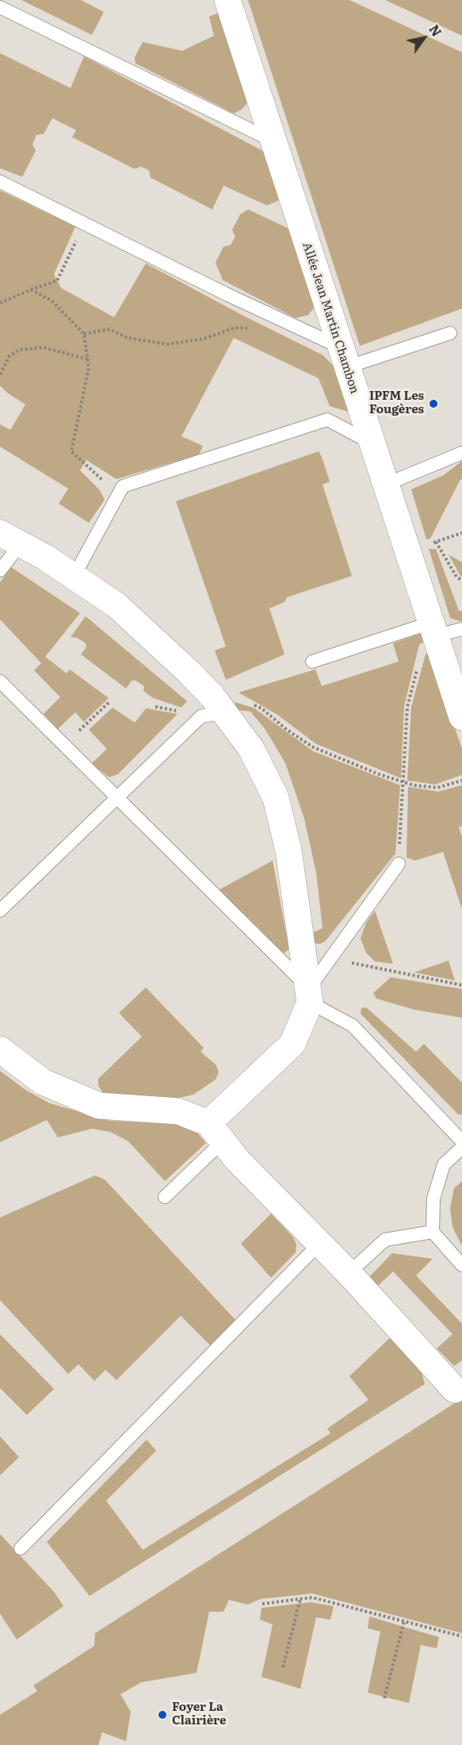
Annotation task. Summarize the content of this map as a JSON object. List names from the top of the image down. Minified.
{"streets":{"street":["Allée Jean Martin Chambon"]},"places":["IPFM Les Fougères","Foyer La Clairière"],"north":"top right"}
